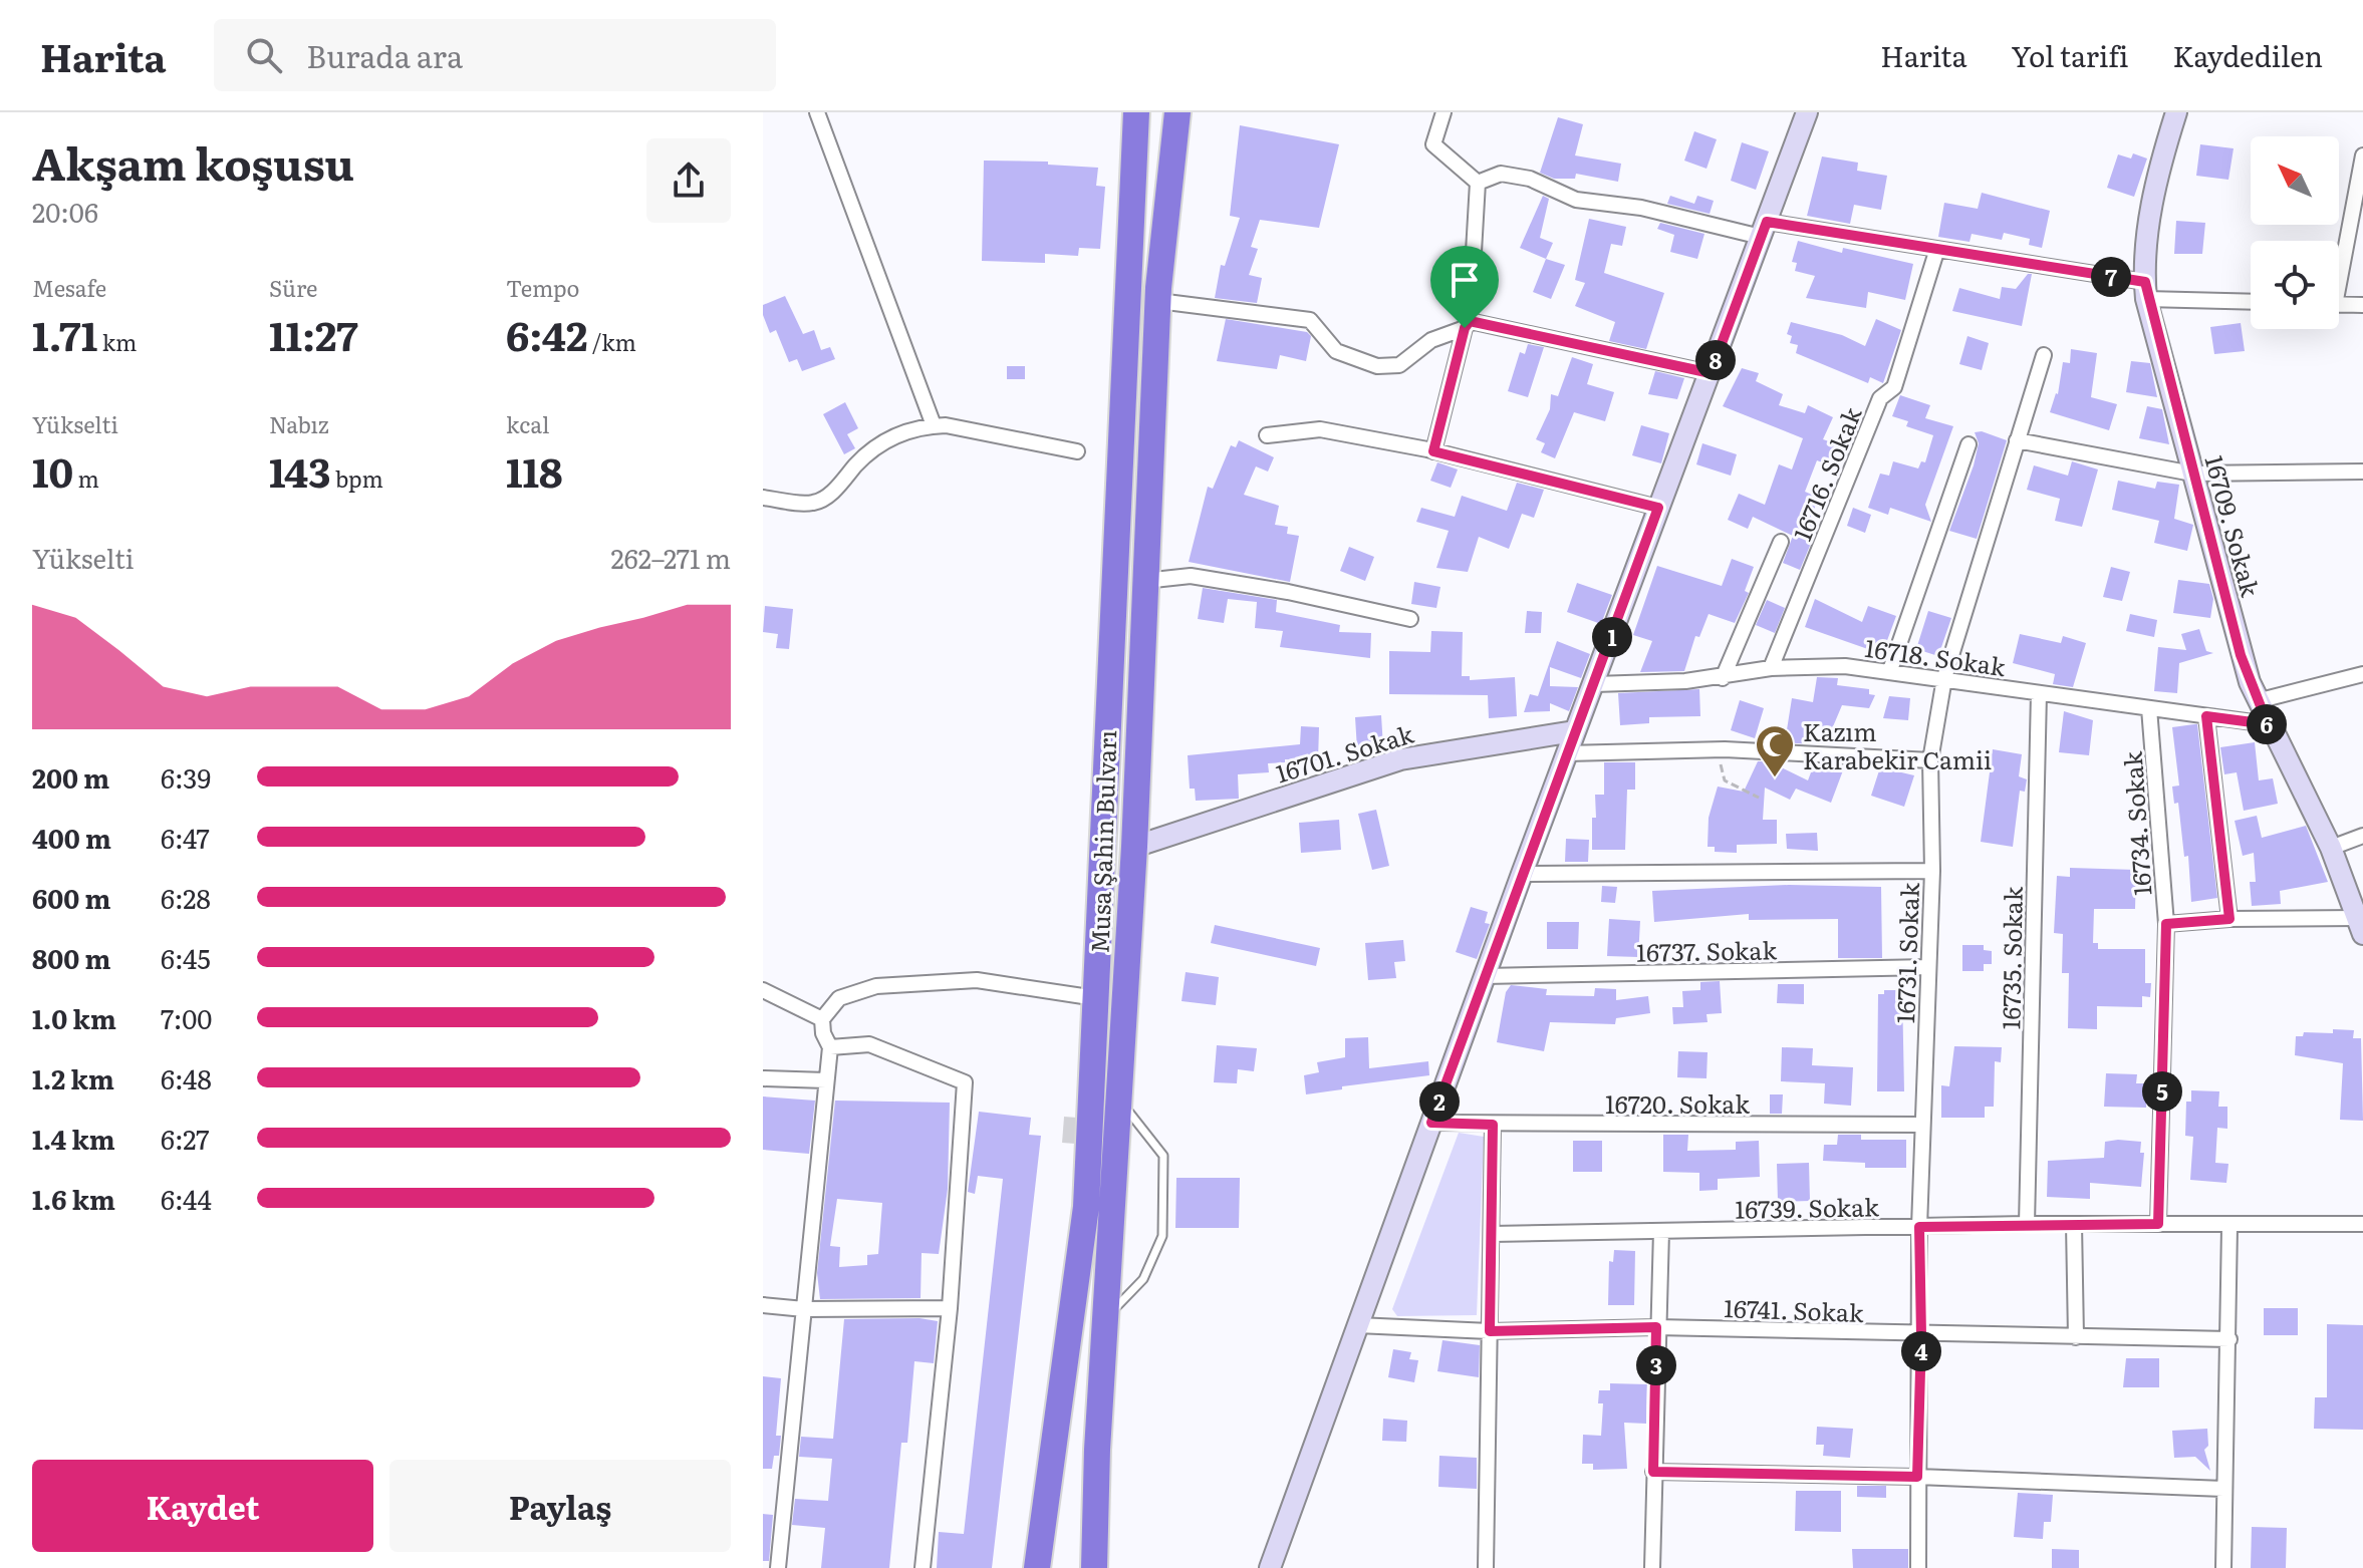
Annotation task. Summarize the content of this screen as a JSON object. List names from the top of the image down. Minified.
{"streets":{"highway":["Musa Şahin Bulvarı"],"main road":["16709. Sokak","16701. Sokak"],"street":["16716. Sokak","16718. Sokak","16734. Sokak","16737. Sokak","16731. Sokak","16735. Sokak","16720. Sokak","16739. Sokak","16741. Sokak"]},"crossings":[["16716. Sokak","16718. Sokak"],["16709. Sokak","16718. Sokak"],["16718. Sokak","16734. Sokak"],["16718. Sokak","16731. Sokak"],["16718. Sokak","16735. Sokak"],["16701. Sokak","Musa Şahin Bulvarı"],["16734. Sokak","16739. Sokak"],["16737. Sokak","16731. Sokak"],["16731. Sokak","16720. Sokak"],["16731. Sokak","16739. Sokak"],["16731. Sokak","16741. Sokak"],["16735. Sokak","16739. Sokak"]],"places":{"mosque":["Kazım Karabekir Camii"]},"north":"top left","page":{"header":"Harita","search":"Burada ara","nav":["Harita","Yol tarifi","Kaydedilen"],"heading":["Akşam koşusu","20:06"],"stats":[["Mesafe","1.71 km"],["Süre","11:27"],["Tempo","6:42 /km"],["Yükselti","10 m"],["Nabız","143 bpm"],["kcal","118"]],"pins":["7","8","1","6","5","2","4","3"],"chart":["Yükselti","262–271 m"],"list":[{"name":"200 m","note":"6:39"},{"name":"400 m","note":"6:47"},{"name":"600 m","note":"6:28"},{"name":"800 m","note":"6:45"},{"name":"1.0 km","note":"7:00"},{"name":"1.2 km","note":"6:48"},{"name":"1.4 km","note":"6:27"},{"name":"1.6 km","note":"6:44"}],"buttons":["Kaydet","Paylaş"]}}
